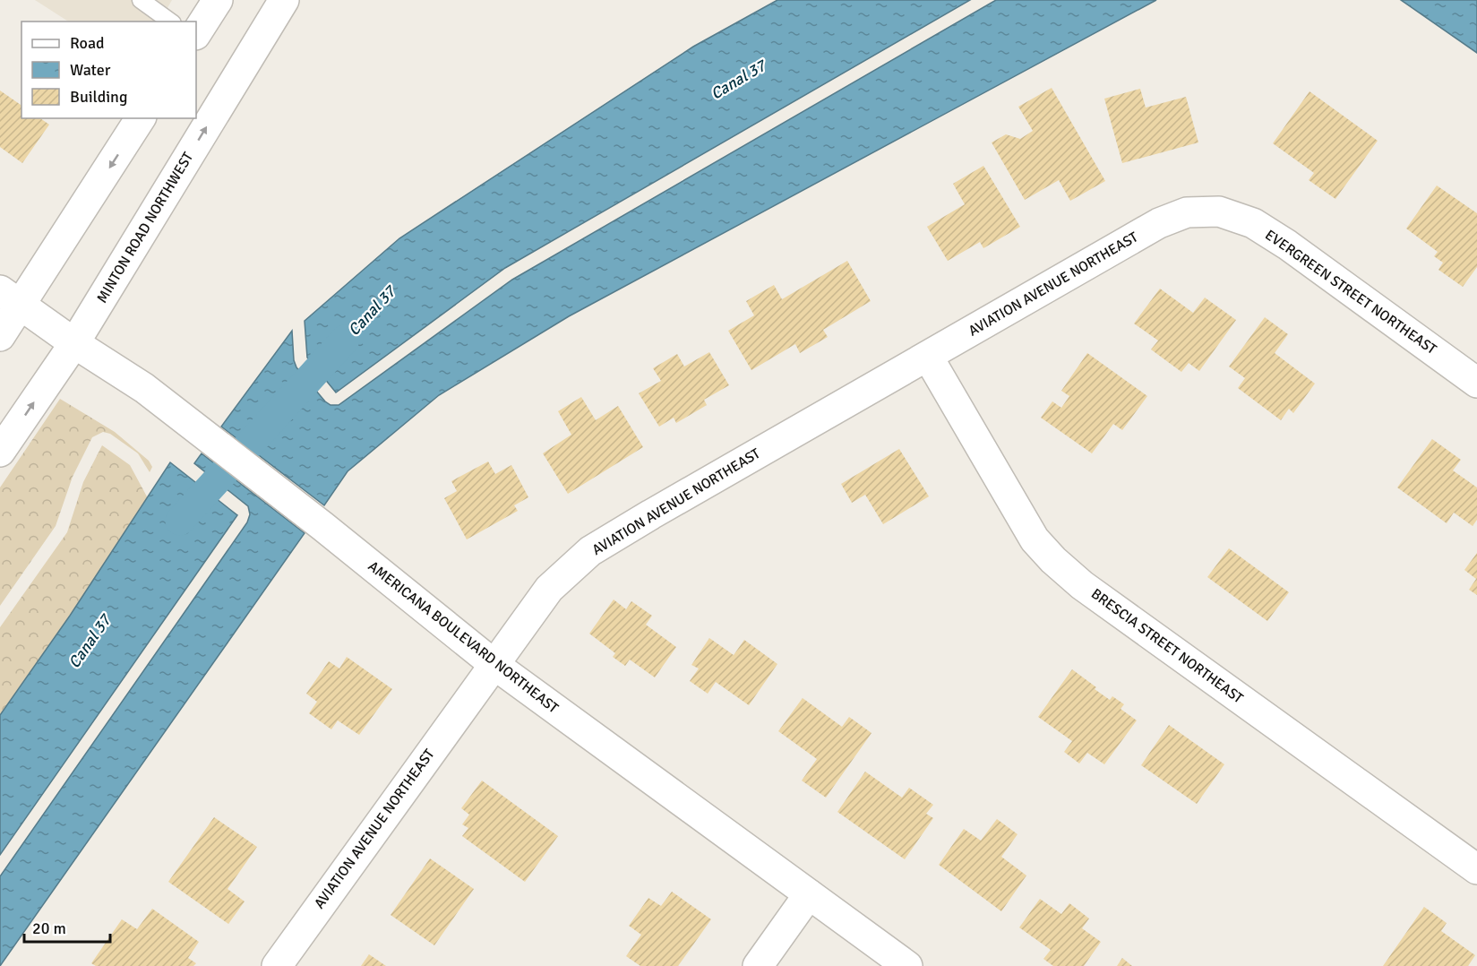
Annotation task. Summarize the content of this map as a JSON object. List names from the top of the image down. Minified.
{"streets":{"street":["MINTON ROAD NORTHWEST","AVIATION AVENUE NORTHEAST","EVERGREEN STREET NORTHEAST","AMERICANA BOULEVARD NORTHEAST","BRESCIA STREET NORTHEAST"]},"crossings":[["MINTON ROAD NORTHWEST","AMERICANA BOULEVARD NORTHEAST"],["AVIATION AVENUE NORTHEAST","EVERGREEN STREET NORTHEAST"],["AVIATION AVENUE NORTHEAST","AMERICANA BOULEVARD NORTHEAST"],["AVIATION AVENUE NORTHEAST","BRESCIA STREET NORTHEAST"]],"water":["Canal 37"],"legend":["Road","Water","Building"],"scale_bar":"20 m"}
